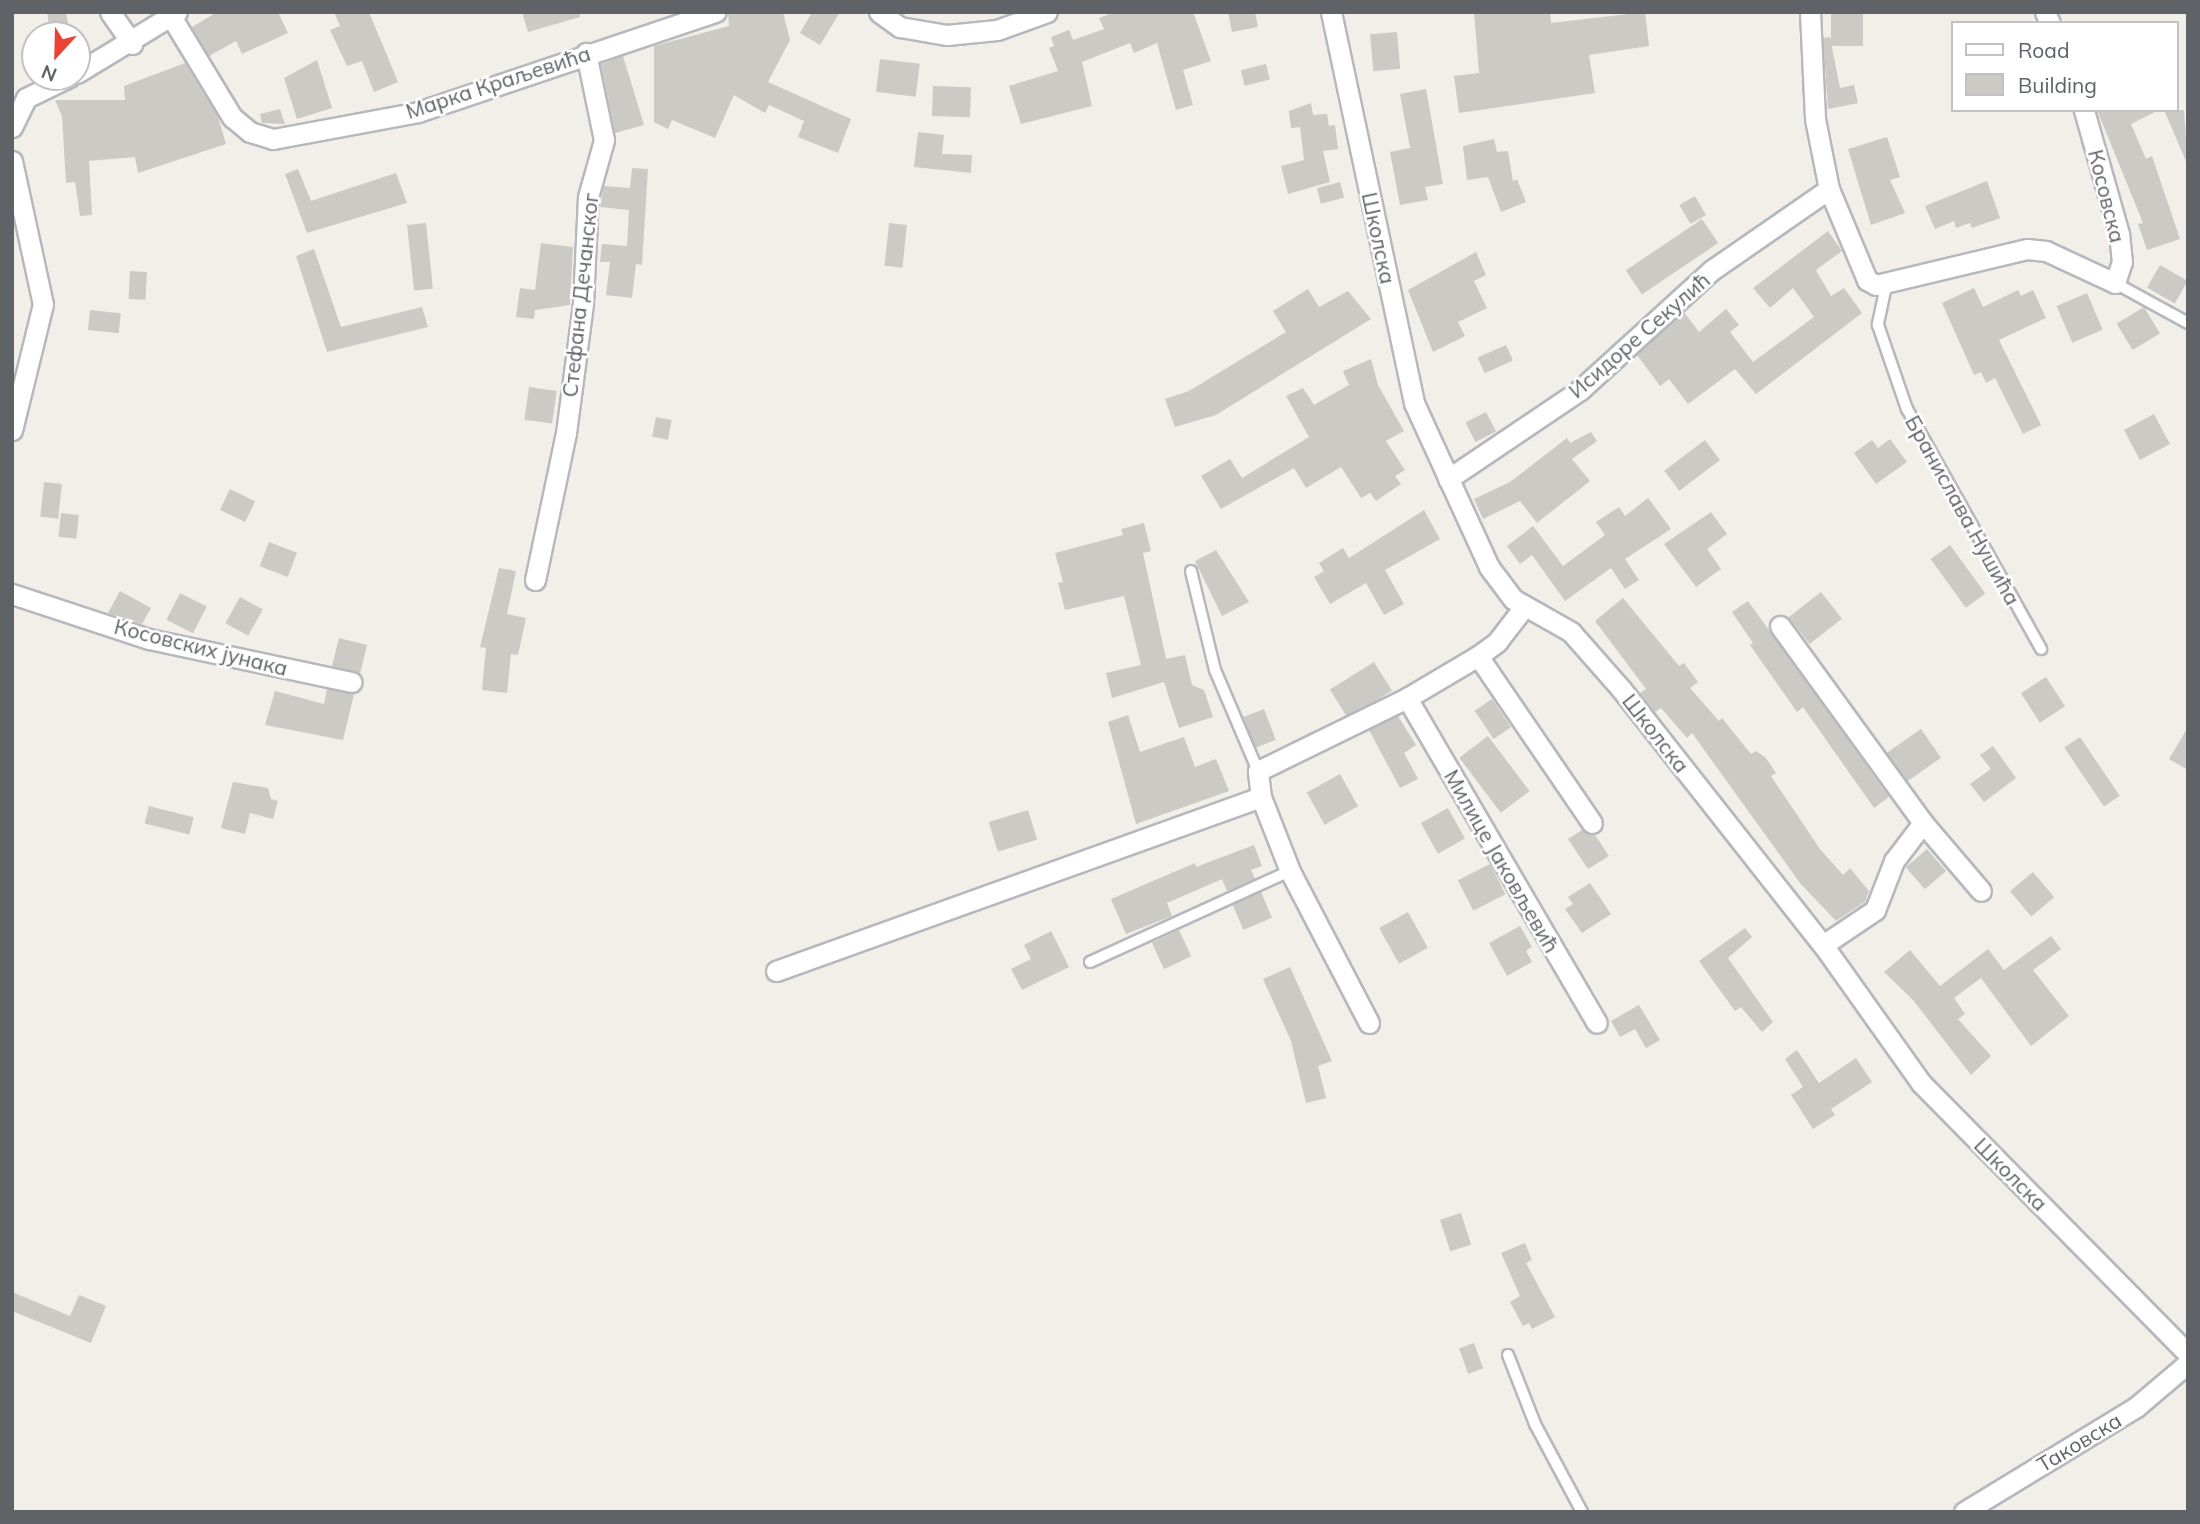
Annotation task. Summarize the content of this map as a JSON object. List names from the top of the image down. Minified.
{"streets":{"street":["Марка Краљевића","Косовска","Школска","Стефана Дечанског","Исидоре Секулић","Косовских јунака","Милице Јаковљевић","Таковска"],"lane":["Бранислава Нушића"]},"crossings":[["Марка Краљевића","Стефана Дечанског"],["Школска","Исидоре Секулић"]],"legend":["Road","Building"],"north":"bottom"}
